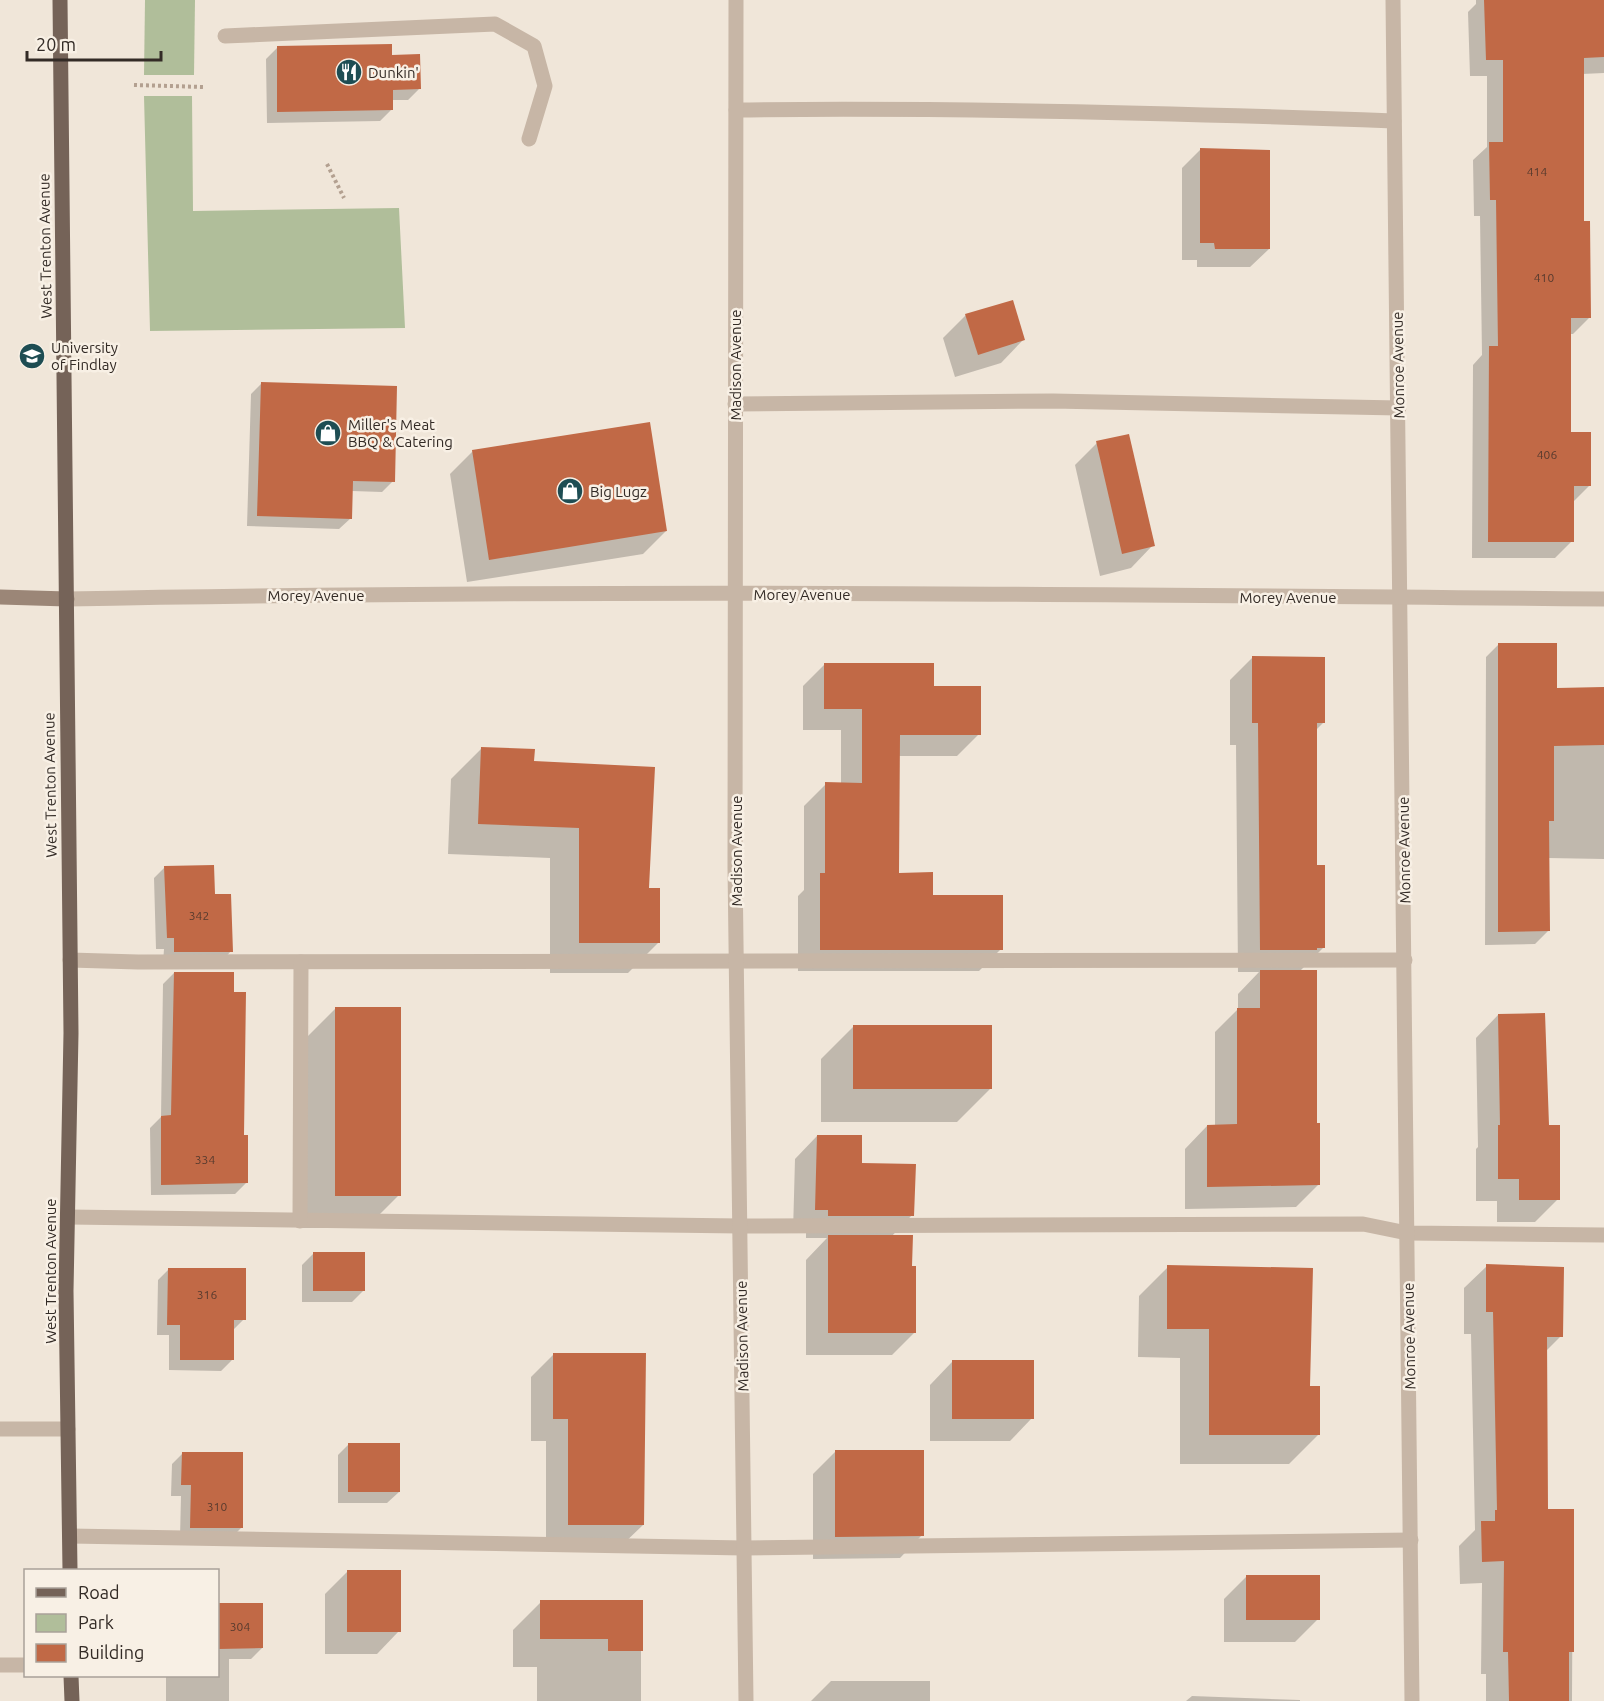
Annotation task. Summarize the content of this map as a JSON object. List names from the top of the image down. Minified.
{"streets":{"main road":["West Trenton Avenue"],"street":["Madison Avenue","Monroe Avenue","Morey Avenue"]},"crossings":[["West Trenton Avenue","Morey Avenue"],["Madison Avenue","Morey Avenue"],["Monroe Avenue","Morey Avenue"]],"places":{"restaurant":["Dunkin'"],"school or university":["University of Findlay"],"shop":["Miller's Meat BBQ & Catering","Big Lugz"]},"house_numbers":["414","410","406","342","334","316","310","304"],"legend":["Road","Park","Building"],"scale_bar":"20 m"}
